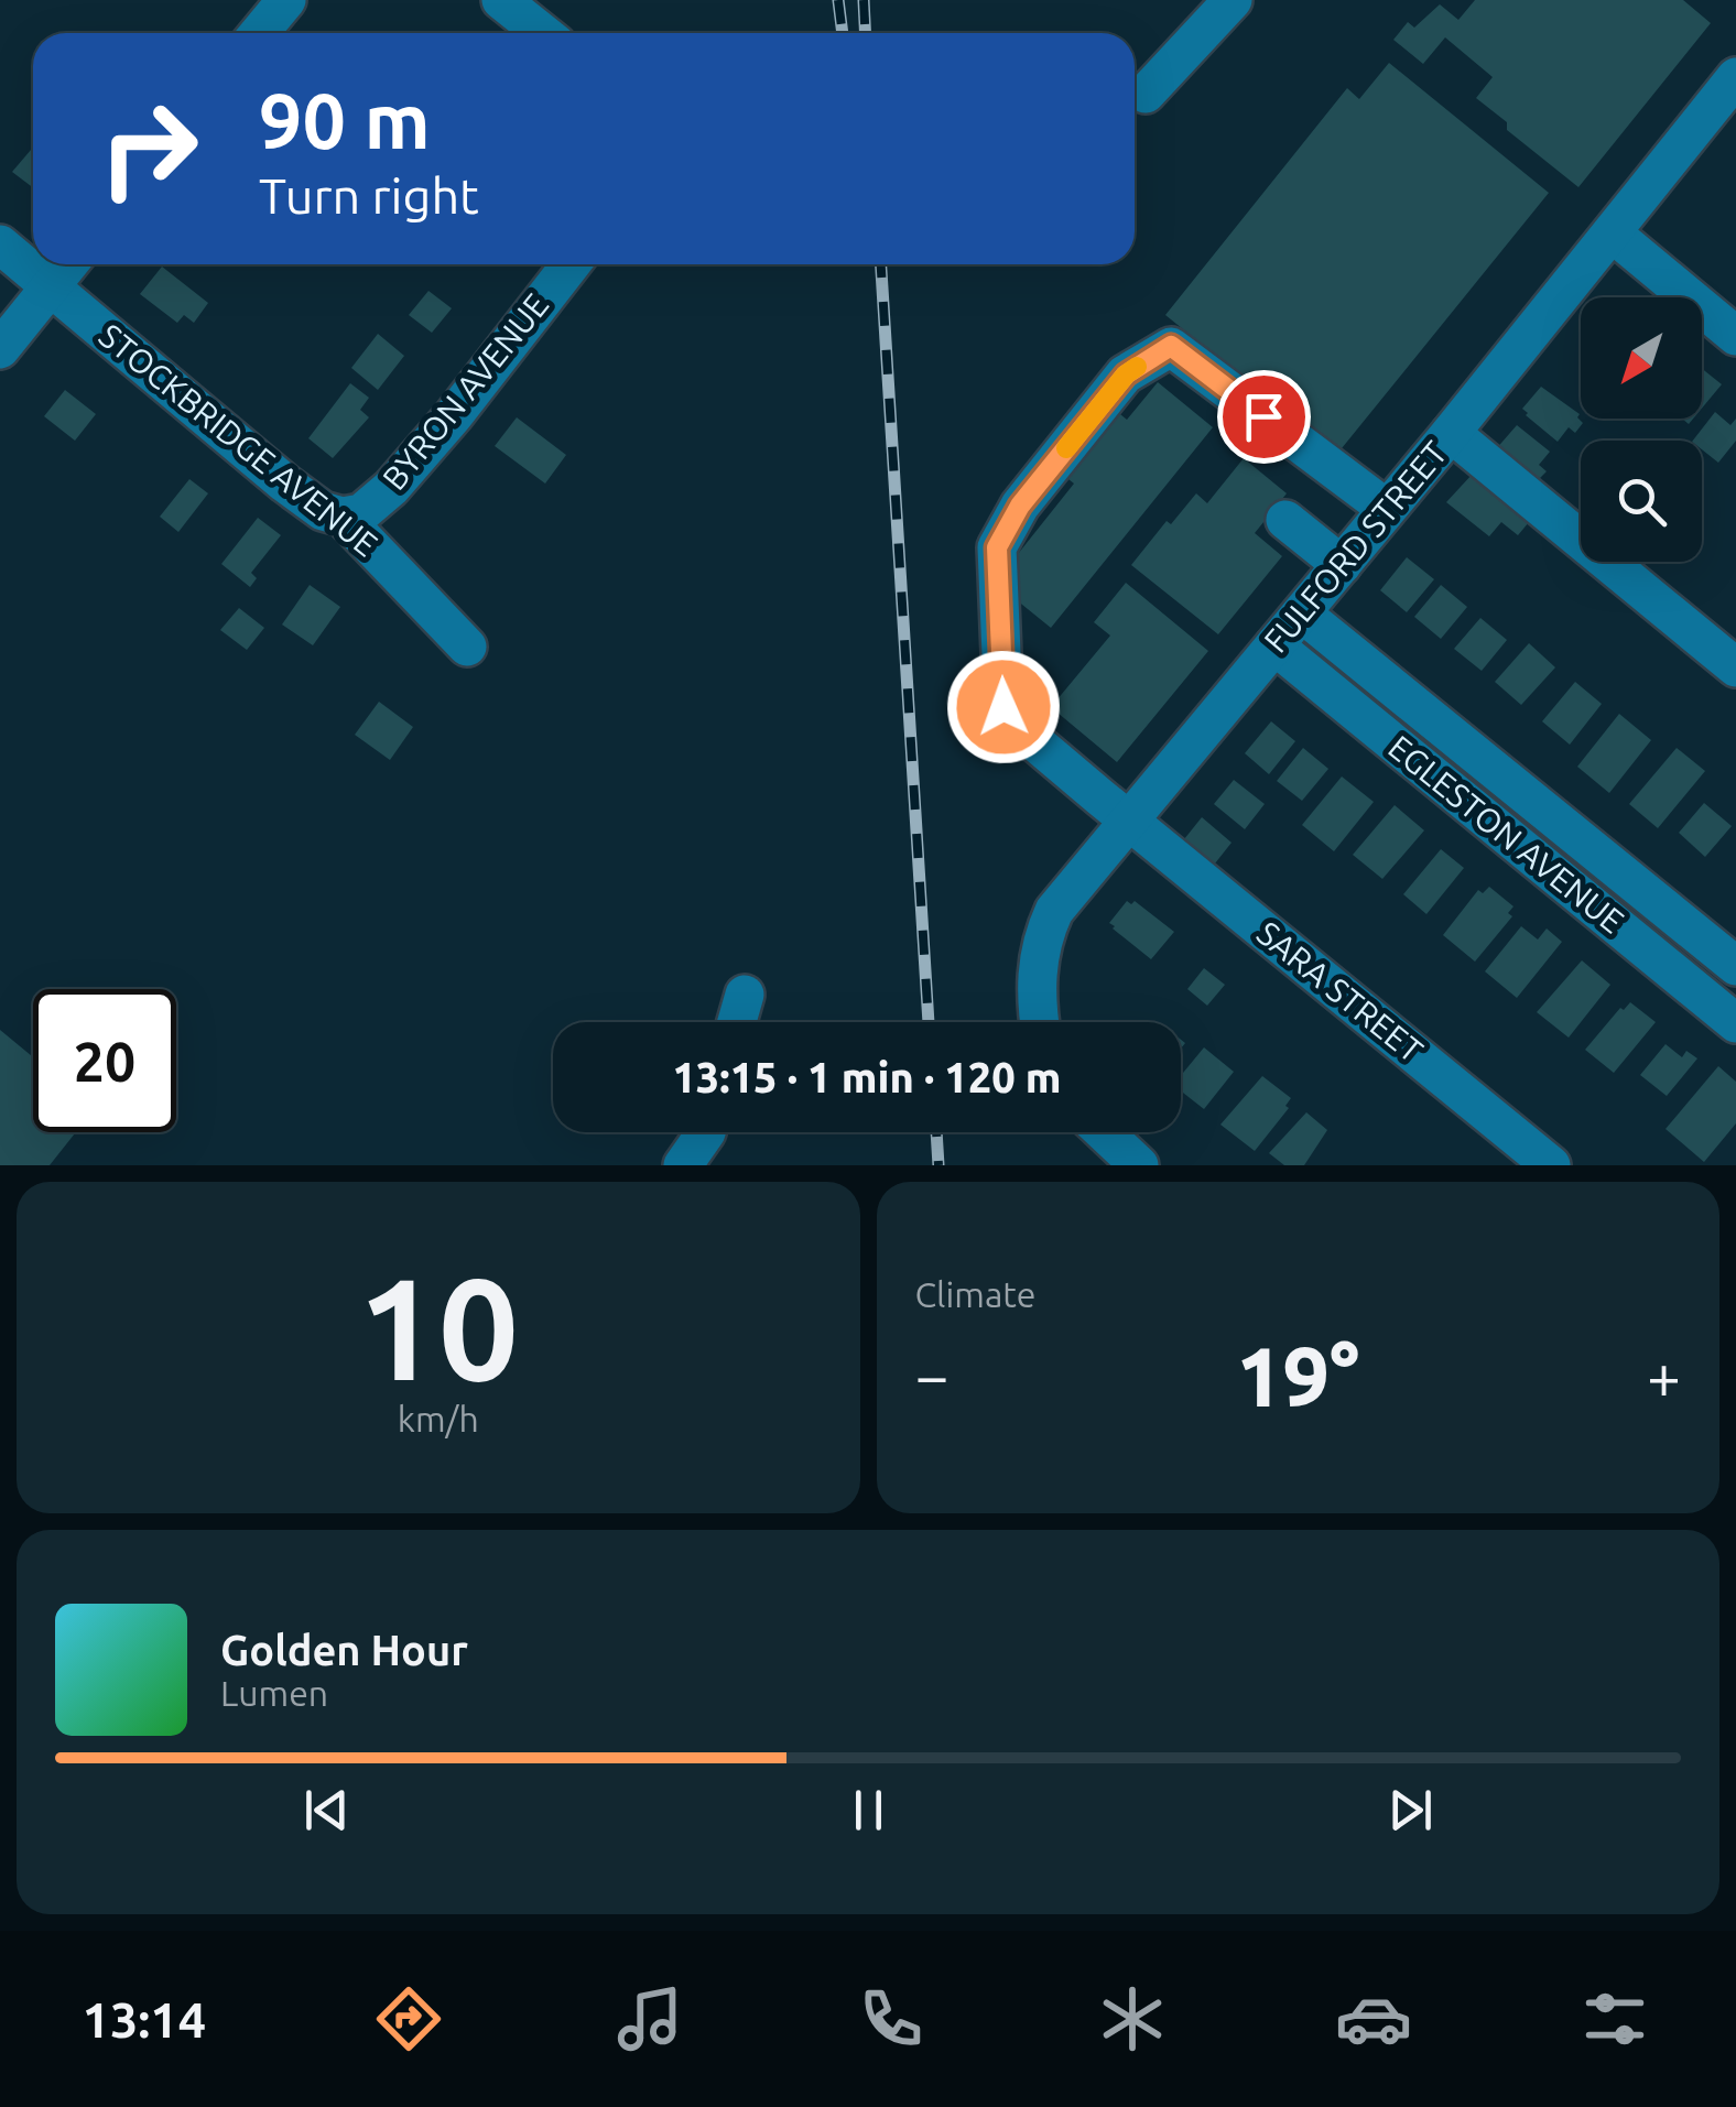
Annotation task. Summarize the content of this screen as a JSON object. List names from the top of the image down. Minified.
{"streets":{"street":["BYRON AVENUE","STOCKBRIDGE AVENUE","FULFORD STREET","EGLESTON AVENUE","SARA STREET"]},"crossings":[["BYRON AVENUE","STOCKBRIDGE AVENUE"],["FULFORD STREET","EGLESTON AVENUE"],["FULFORD STREET","SARA STREET"]],"north":"bottom left","page":{"turn":["90 m","Turn right"],"limit":"20","trip":"13:15 · 1 min · 120 m","tile":[["10","km/h"],"Climate"],"heat":["−","19°","+"],"song":["Golden Hour","Lumen"],"tabs":"13:14"}}
